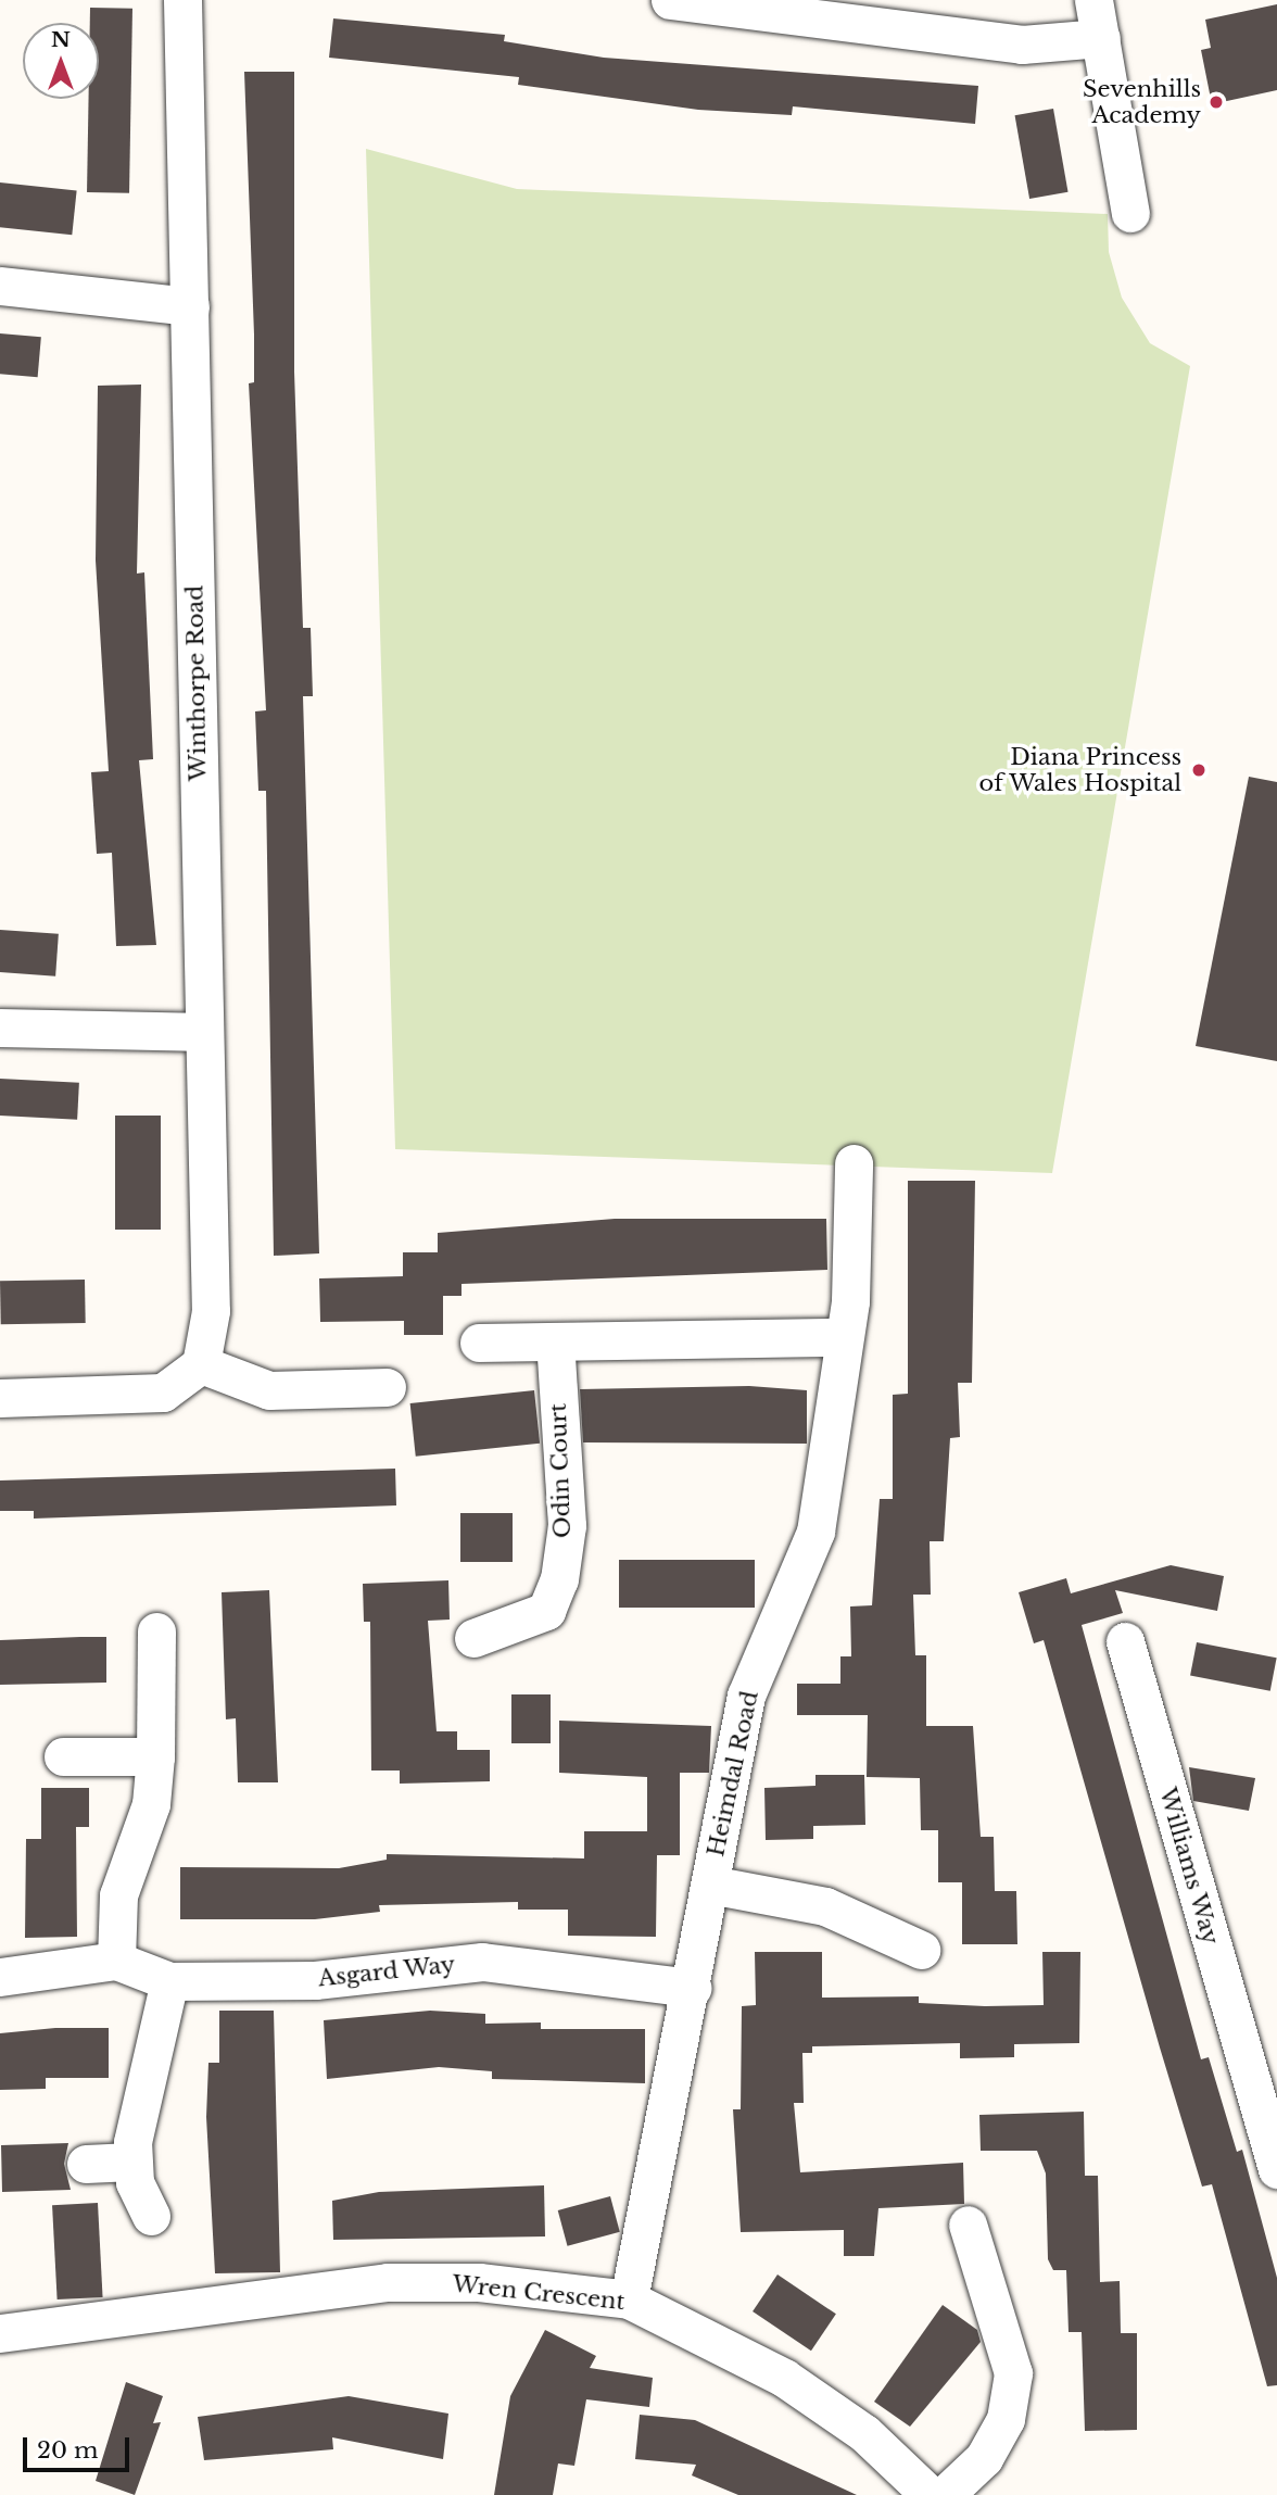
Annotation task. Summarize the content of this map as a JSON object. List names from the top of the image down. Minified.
{"streets":{"street":["Winthorpe Road","Odin Court","Heimdal Road","Williams Way","Asgard Way","Wren Crescent"]},"crossings":[["Heimdal Road","Asgard Way"],["Heimdal Road","Wren Crescent"]],"places":["Sevenhills Academy","Diana Princess of Wales Hospital"],"scale_bar":"20 m","north":"top"}
